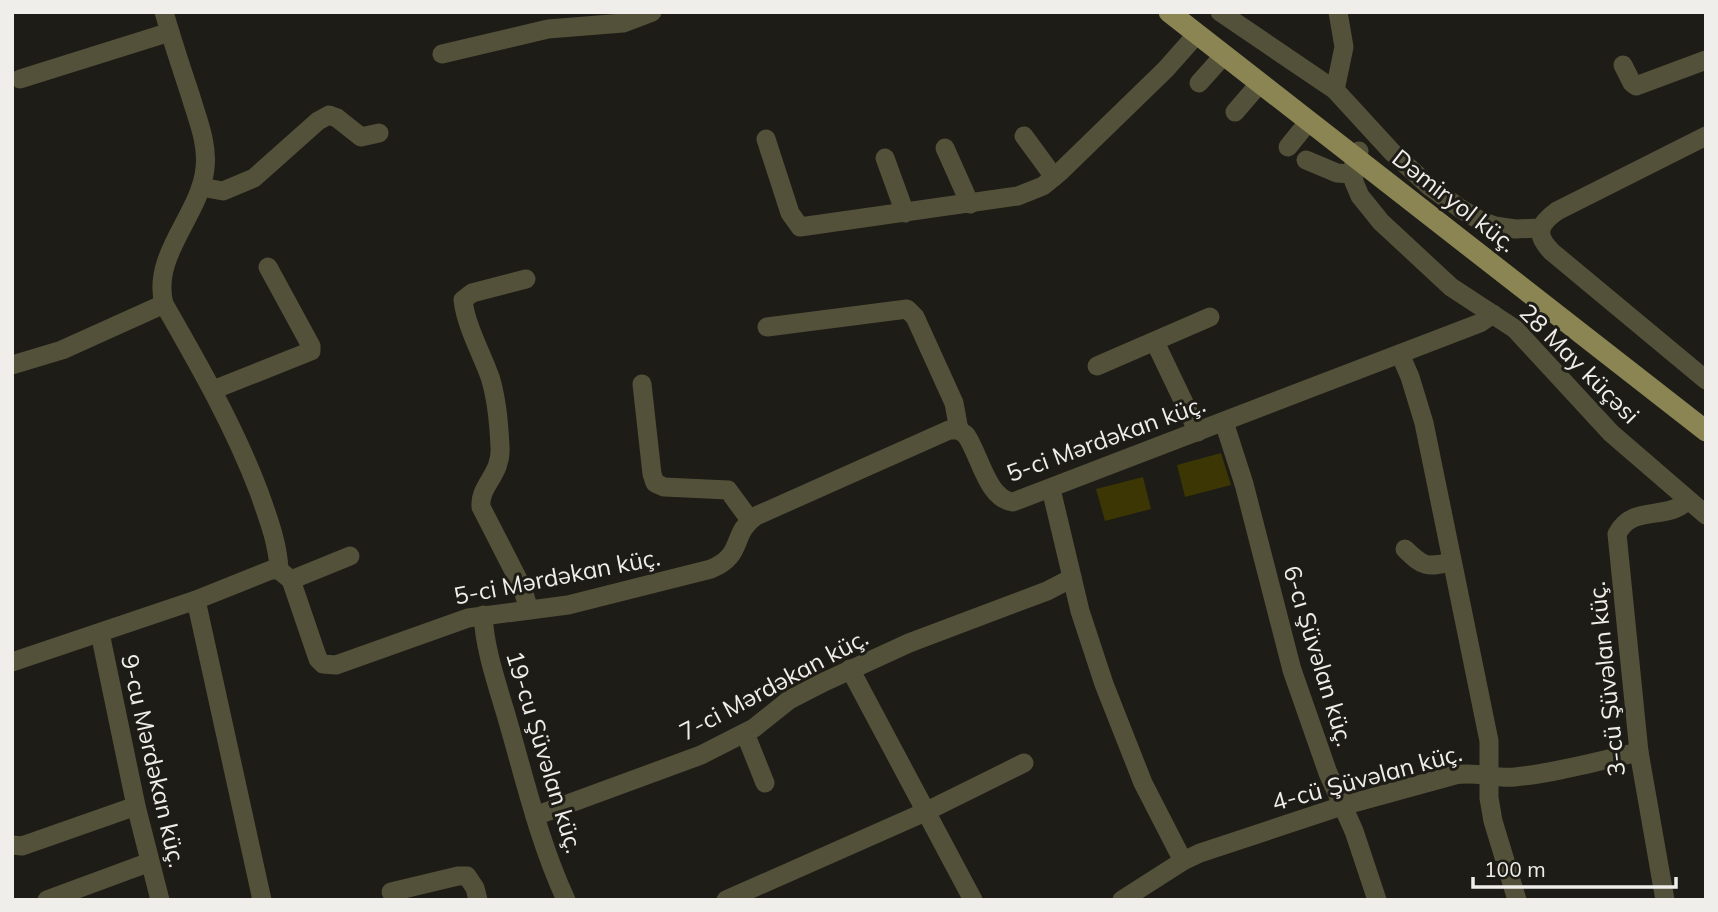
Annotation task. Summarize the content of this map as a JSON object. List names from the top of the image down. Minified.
{"streets":{"main road":["Dəmiryol küç."],"street":["28 May küçəsi","5-ci Mərdəkan küç.","6-cı Şüvəlan küç.","3-cü Şüvəlan küç.","7-ci Mərdəkan küç.","19-cu Şüvəlan küç.","9-cu Mərdəkan küç.","4-cü Şüvəlan küç."]},"crossings":[["Dəmiryol küç.","28 May küçəsi"],["28 May küçəsi","5-ci Mərdəkan küç."],["28 May küçəsi","3-cü Şüvəlan küç."],["5-ci Mərdəkan küç.","6-cı Şüvəlan küç."],["5-ci Mərdəkan küç.","19-cu Şüvəlan küç."],["6-cı Şüvəlan küç.","4-cü Şüvəlan küç."],["3-cü Şüvəlan küç.","4-cü Şüvəlan küç."],["7-ci Mərdəkan küç.","19-cu Şüvəlan küç."]],"scale_bar":"100 m"}
